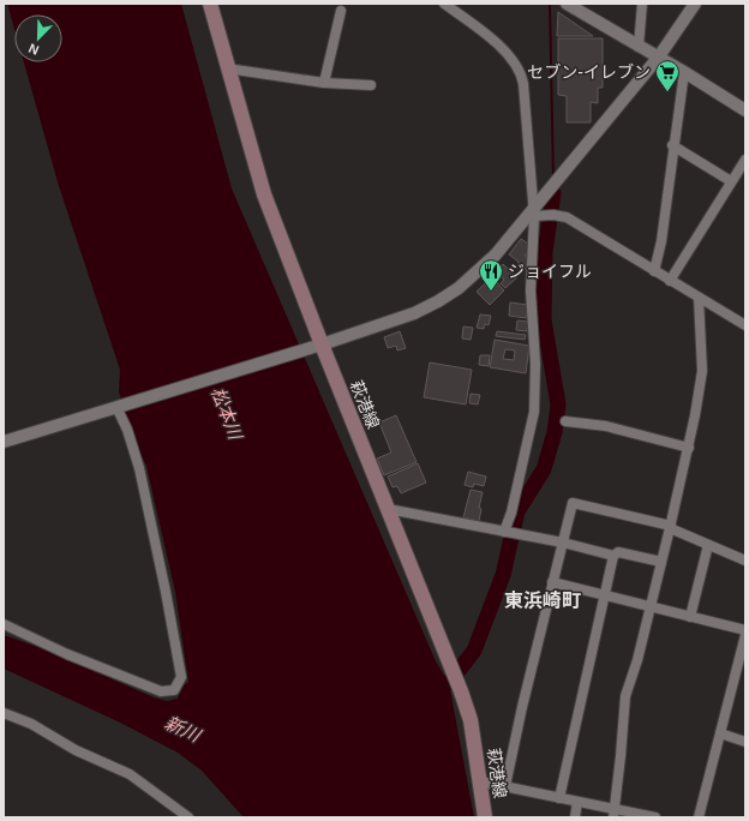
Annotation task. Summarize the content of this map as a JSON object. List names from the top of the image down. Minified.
{"streets":{"main road":["萩港線"]},"districts":["東浜崎町"],"water":["松本川","新川"],"places":{"supermarket":["セブン-イレブン"],"restaurant":["ジョイフル"]},"north":"bottom left"}
